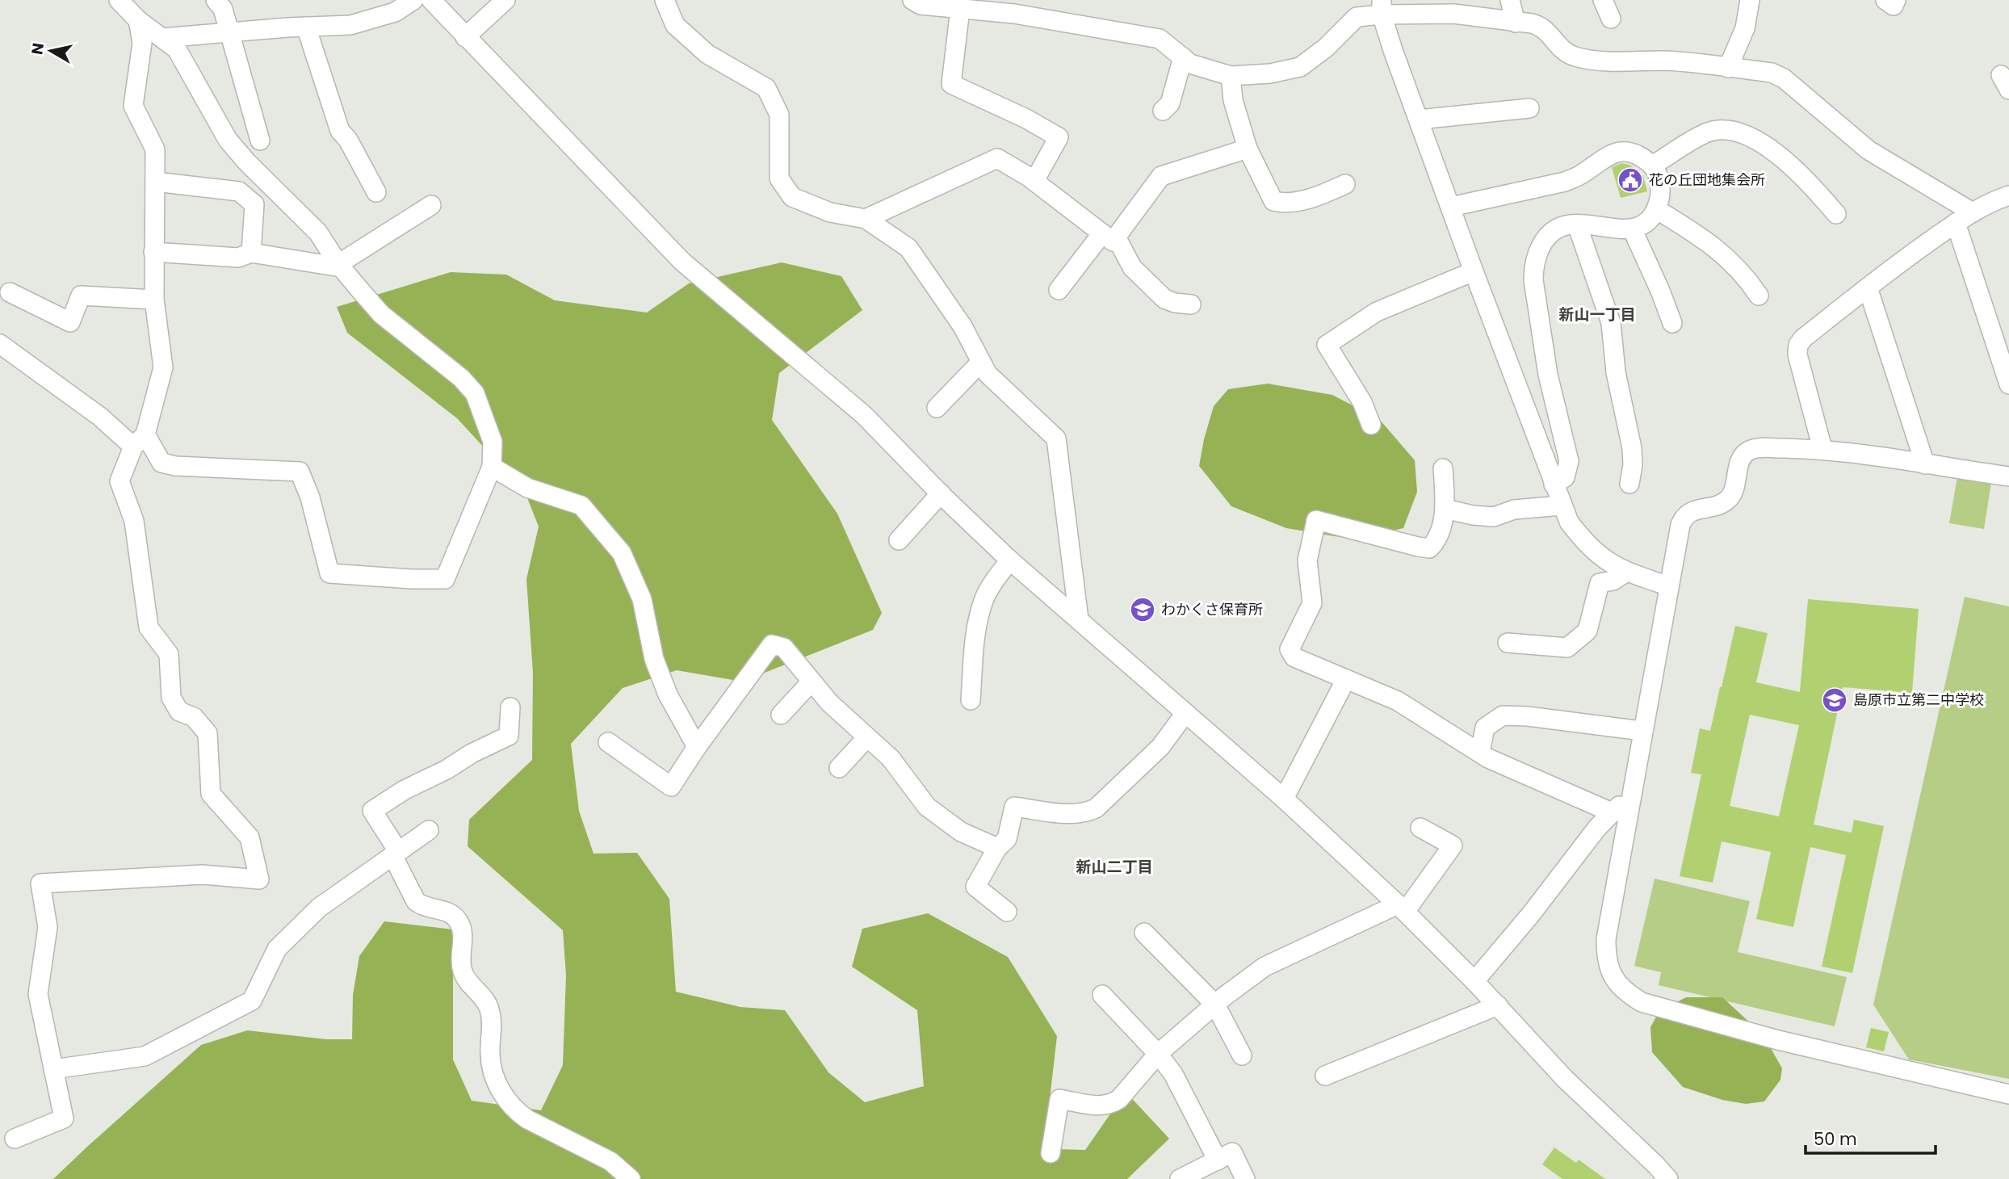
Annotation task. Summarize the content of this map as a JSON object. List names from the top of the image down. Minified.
{"districts":["新山一丁目","新山二丁目"],"places":{"public building":["花の丘団地集会所"],"school or university":["わかくさ保育所","島原市立第二中学校"]},"scale_bar":"50 m","north":"left"}
